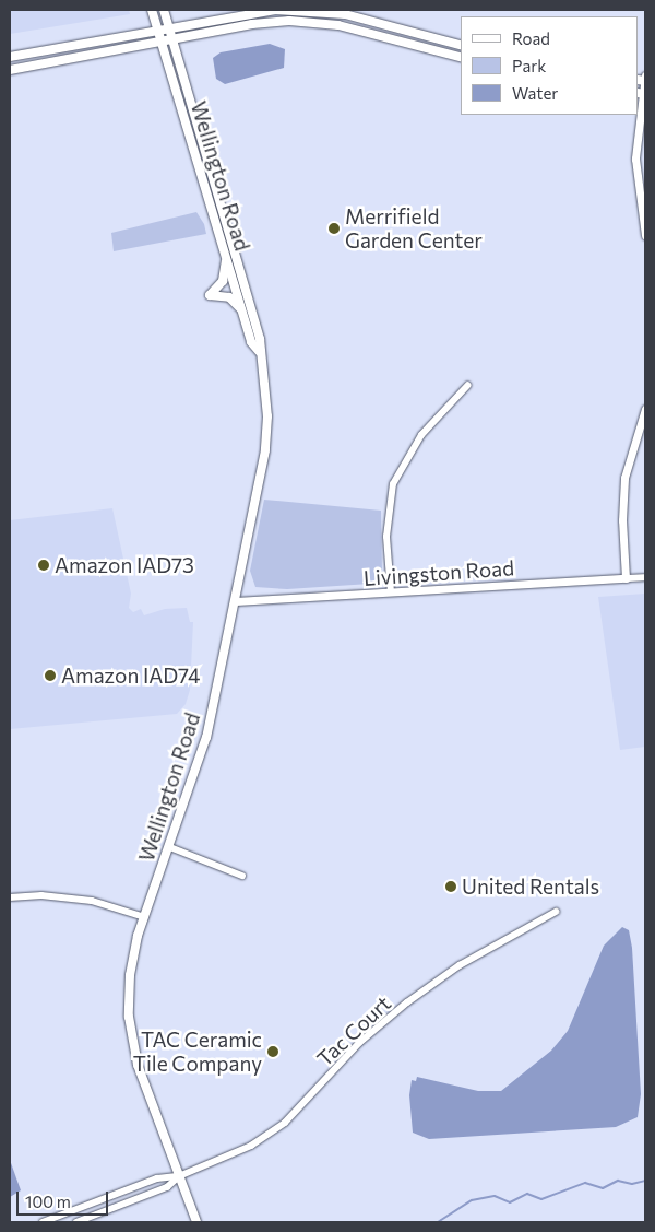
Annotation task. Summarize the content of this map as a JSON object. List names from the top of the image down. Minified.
{"streets":{"main road":["Wellington Road"],"street":["Livingston Road","Tac Court"]},"crossings":[["Wellington Road","Livingston Road"],["Wellington Road","Tac Court"]],"places":["Merrifield Garden Center","Amazon IAD73","Amazon IAD74","United Rentals","TAC Ceramic Tile Company"],"legend":["Road","Park","Water"],"scale_bar":"100 m"}
